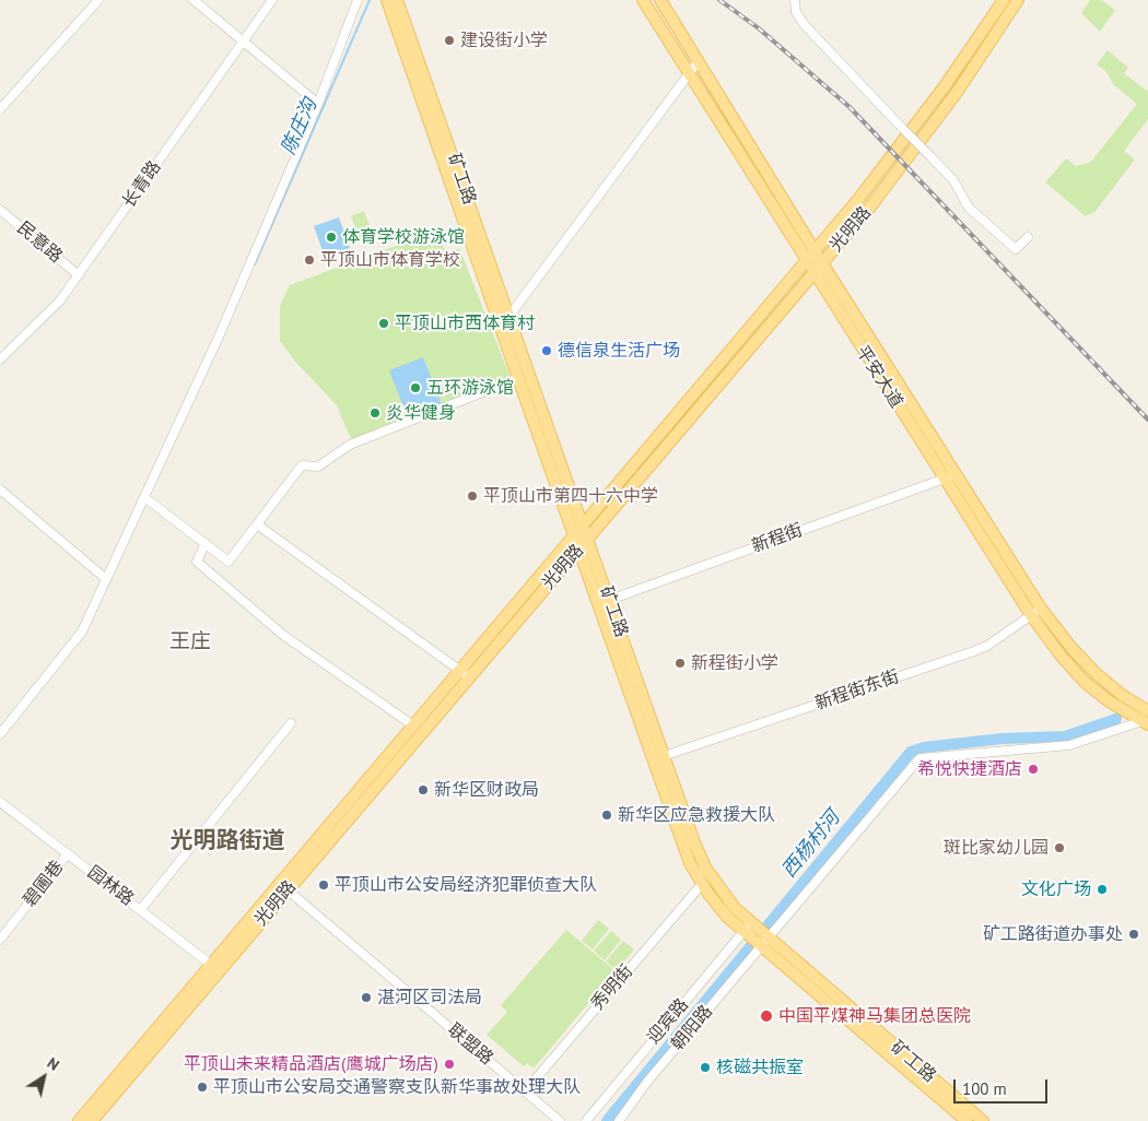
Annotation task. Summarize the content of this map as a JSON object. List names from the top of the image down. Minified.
{"streets":{"main road":["矿工路","光明路","平安大道"],"street":["长青路","民意路","新程街","新程街东街","碧圃巷","园林路","秀明街","迎宾路","朝阳路","联盟路"]},"crossings":[["矿工路","光明路"],["矿工路","新程街"],["矿工路","新程街东街"],["矿工路","秀明街"],["矿工路","迎宾路"],["矿工路","朝阳路"],["长青路","民意路"],["光明路","平安大道"],["光明路","园林路"],["光明路","联盟路"],["平安大道","新程街"],["平安大道","新程街东街"],["平安大道","朝阳路"],["碧圃巷","园林路"],["秀明街","联盟路"]],"districts":["王庄","光明路街道"],"water":["陈庄沟","西杨村河"],"places":["建设街小学","体育学校游泳馆","平顶山市体育学校","平顶山市西体育村","德信泉生活广场","五环游泳馆","炎华健身","平顶山市第四十六中学","新程街小学","希悦快捷酒店","新华区财政局","新华区应急救援大队","斑比家幼儿园","平顶山市公安局经济犯罪侦查大队","文化广场","矿工路街道办事处","湛河区司法局","中国平煤神马集团总医院","平顶山未来精品酒店(鹰城广场店)","核磁共振室","平顶山市公安局交通警察支队新华事故处理大队"],"scale_bar":"100 m","north":"top right"}
